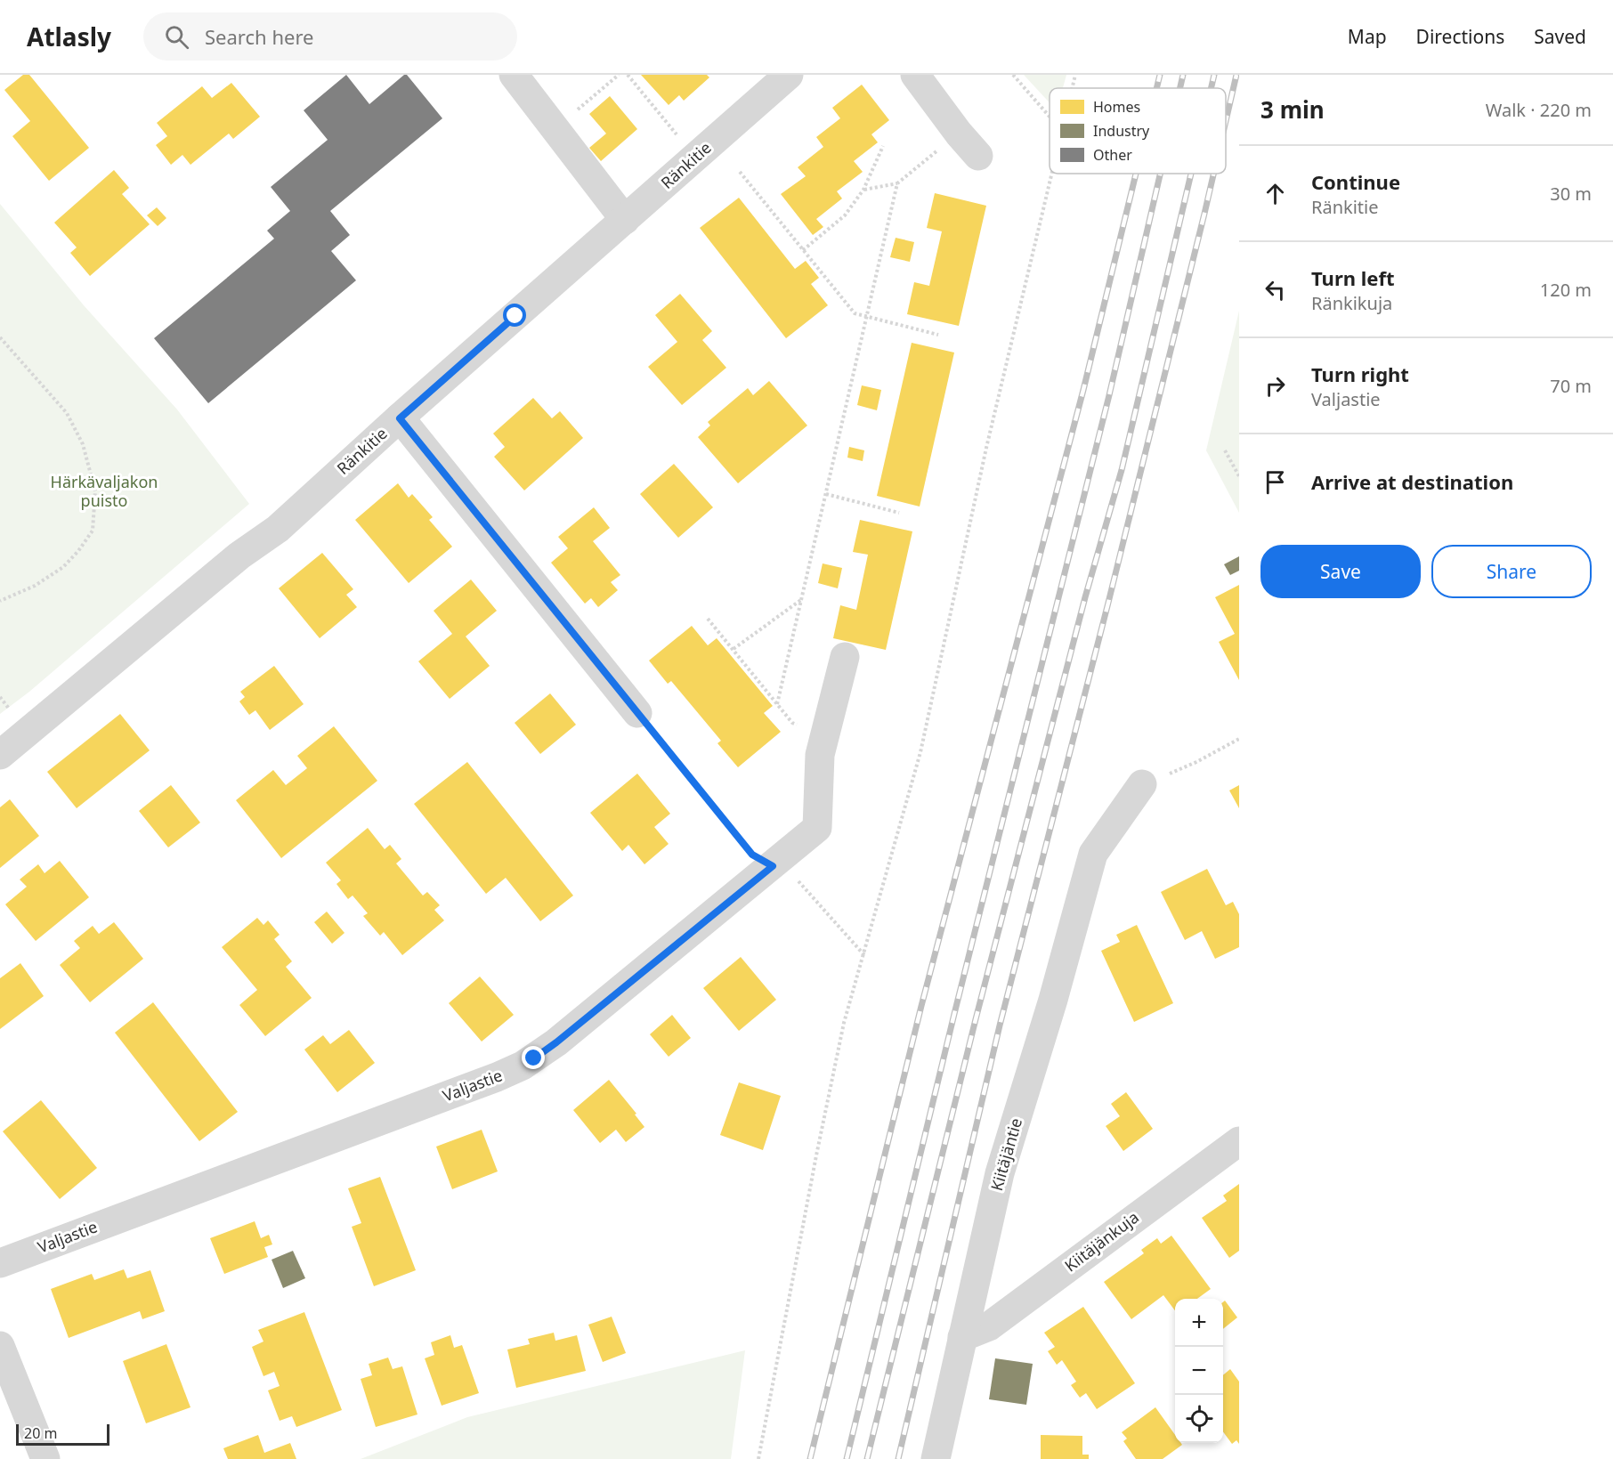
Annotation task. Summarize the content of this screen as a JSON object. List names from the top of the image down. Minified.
{"streets":{"street":["Ränkitie","Valjastie","Kiitäjäntie","Kiitäjänkuja"]},"crossings":[["Kiitäjäntie","Kiitäjänkuja"]],"parks":["Härkävaljakon puisto"],"legend":["Homes","Industry","Other"],"scale_bar":"20 m","page":{"header":"Atlasly","search":"Search here","nav":["Map","Directions","Saved"],"heading":["3 min","Walk · 220 m"],"list":[["Continue","Ränkitie","30 m"],["Turn left","Ränkikuja","120 m"],["Turn right","Valjastie","70 m"],"Arrive at destination"],"buttons":["Save","Share"],"map_buttons":["+","−"],"scale":"20 m"}}
